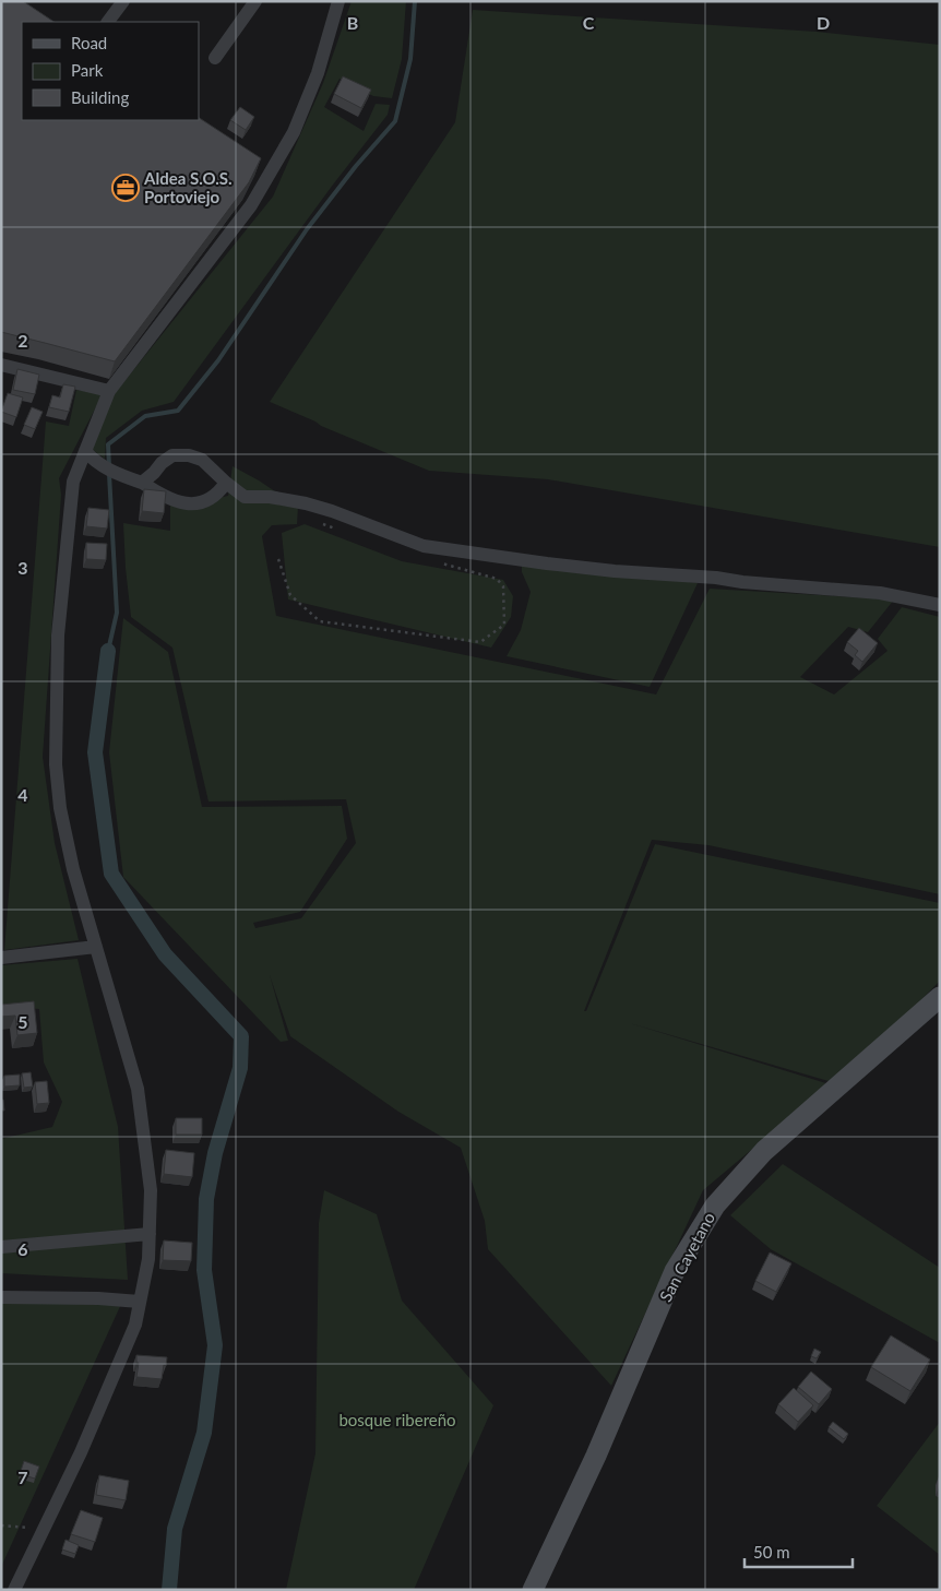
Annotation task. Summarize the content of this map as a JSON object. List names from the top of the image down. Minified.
{"streets":{"main road":["San Cayetano"]},"parks":["bosque ribereño"],"places":{"office":["Aldea S.O.S. Portoviejo"]},"legend":["Road","Park","Building"],"scale_bar":"50 m","grid":{"columns":["B","C","D"],"rows":["2","3","4","5","6","7"]}}
